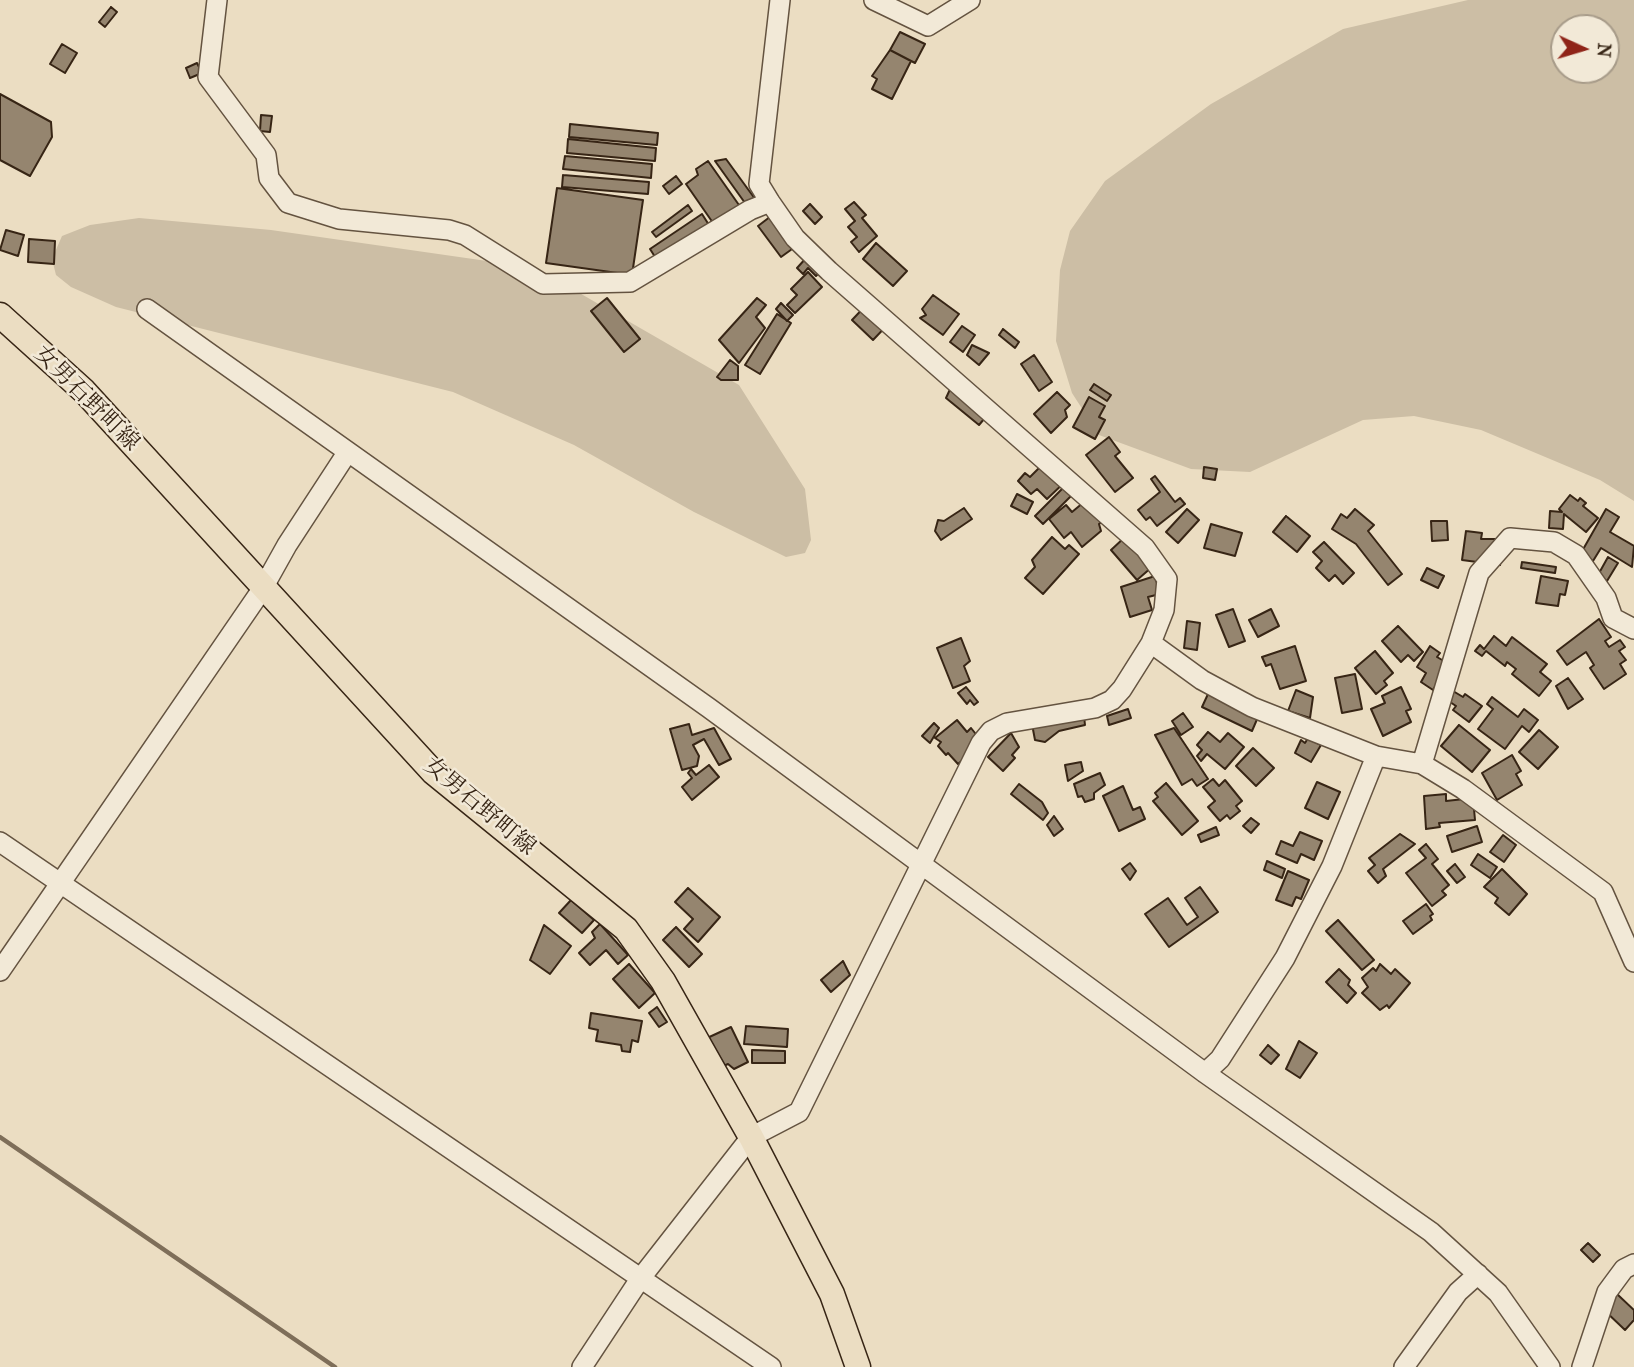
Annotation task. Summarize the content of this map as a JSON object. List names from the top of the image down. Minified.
{"streets":{"main road":["女男石野町線"]},"north":"right"}
